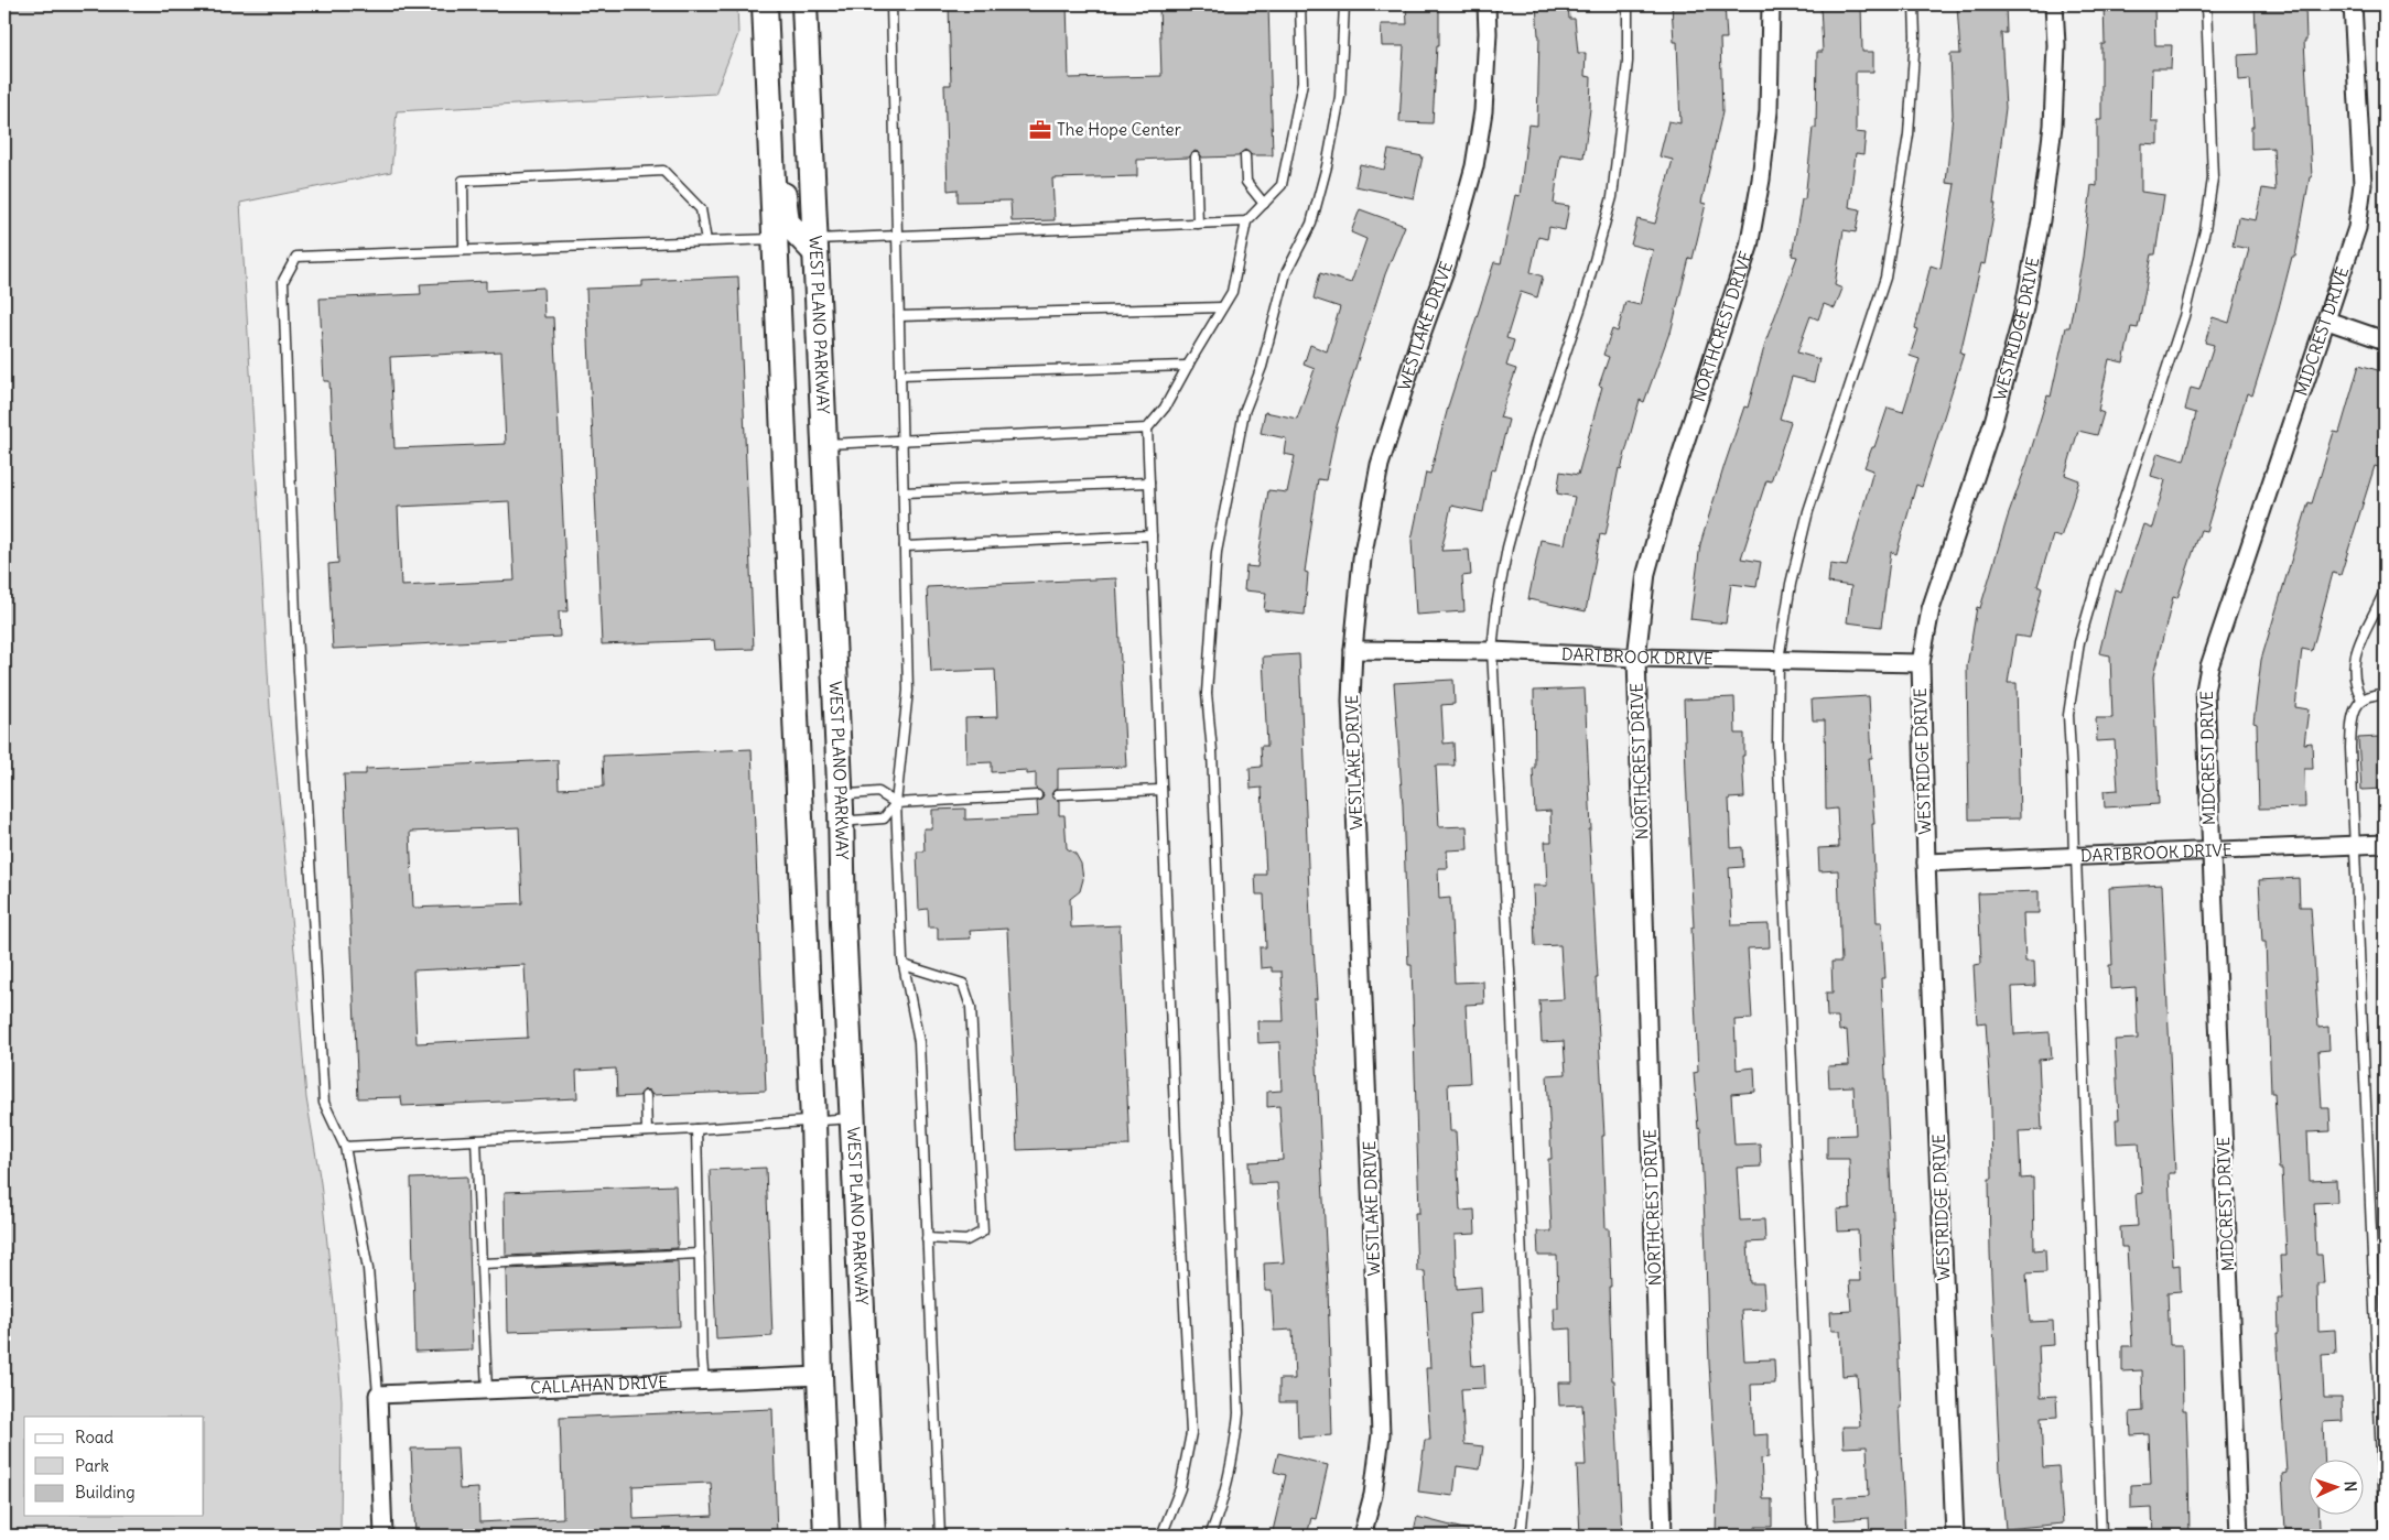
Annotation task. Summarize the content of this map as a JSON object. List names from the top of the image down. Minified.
{"streets":{"main road":["WEST PLANO PARKWAY"],"street":["WESTLAKE DRIVE","NORTHCREST DRIVE","WESTRIDGE DRIVE","MIDCREST DRIVE","DARTBROOK DRIVE","CALLAHAN DRIVE"]},"crossings":[["WESTLAKE DRIVE","DARTBROOK DRIVE"],["NORTHCREST DRIVE","DARTBROOK DRIVE"],["WESTRIDGE DRIVE","DARTBROOK DRIVE"],["MIDCREST DRIVE","DARTBROOK DRIVE"]],"places":{"office":["The Hope Center"]},"legend":["Road","Park","Building"],"north":"right"}
